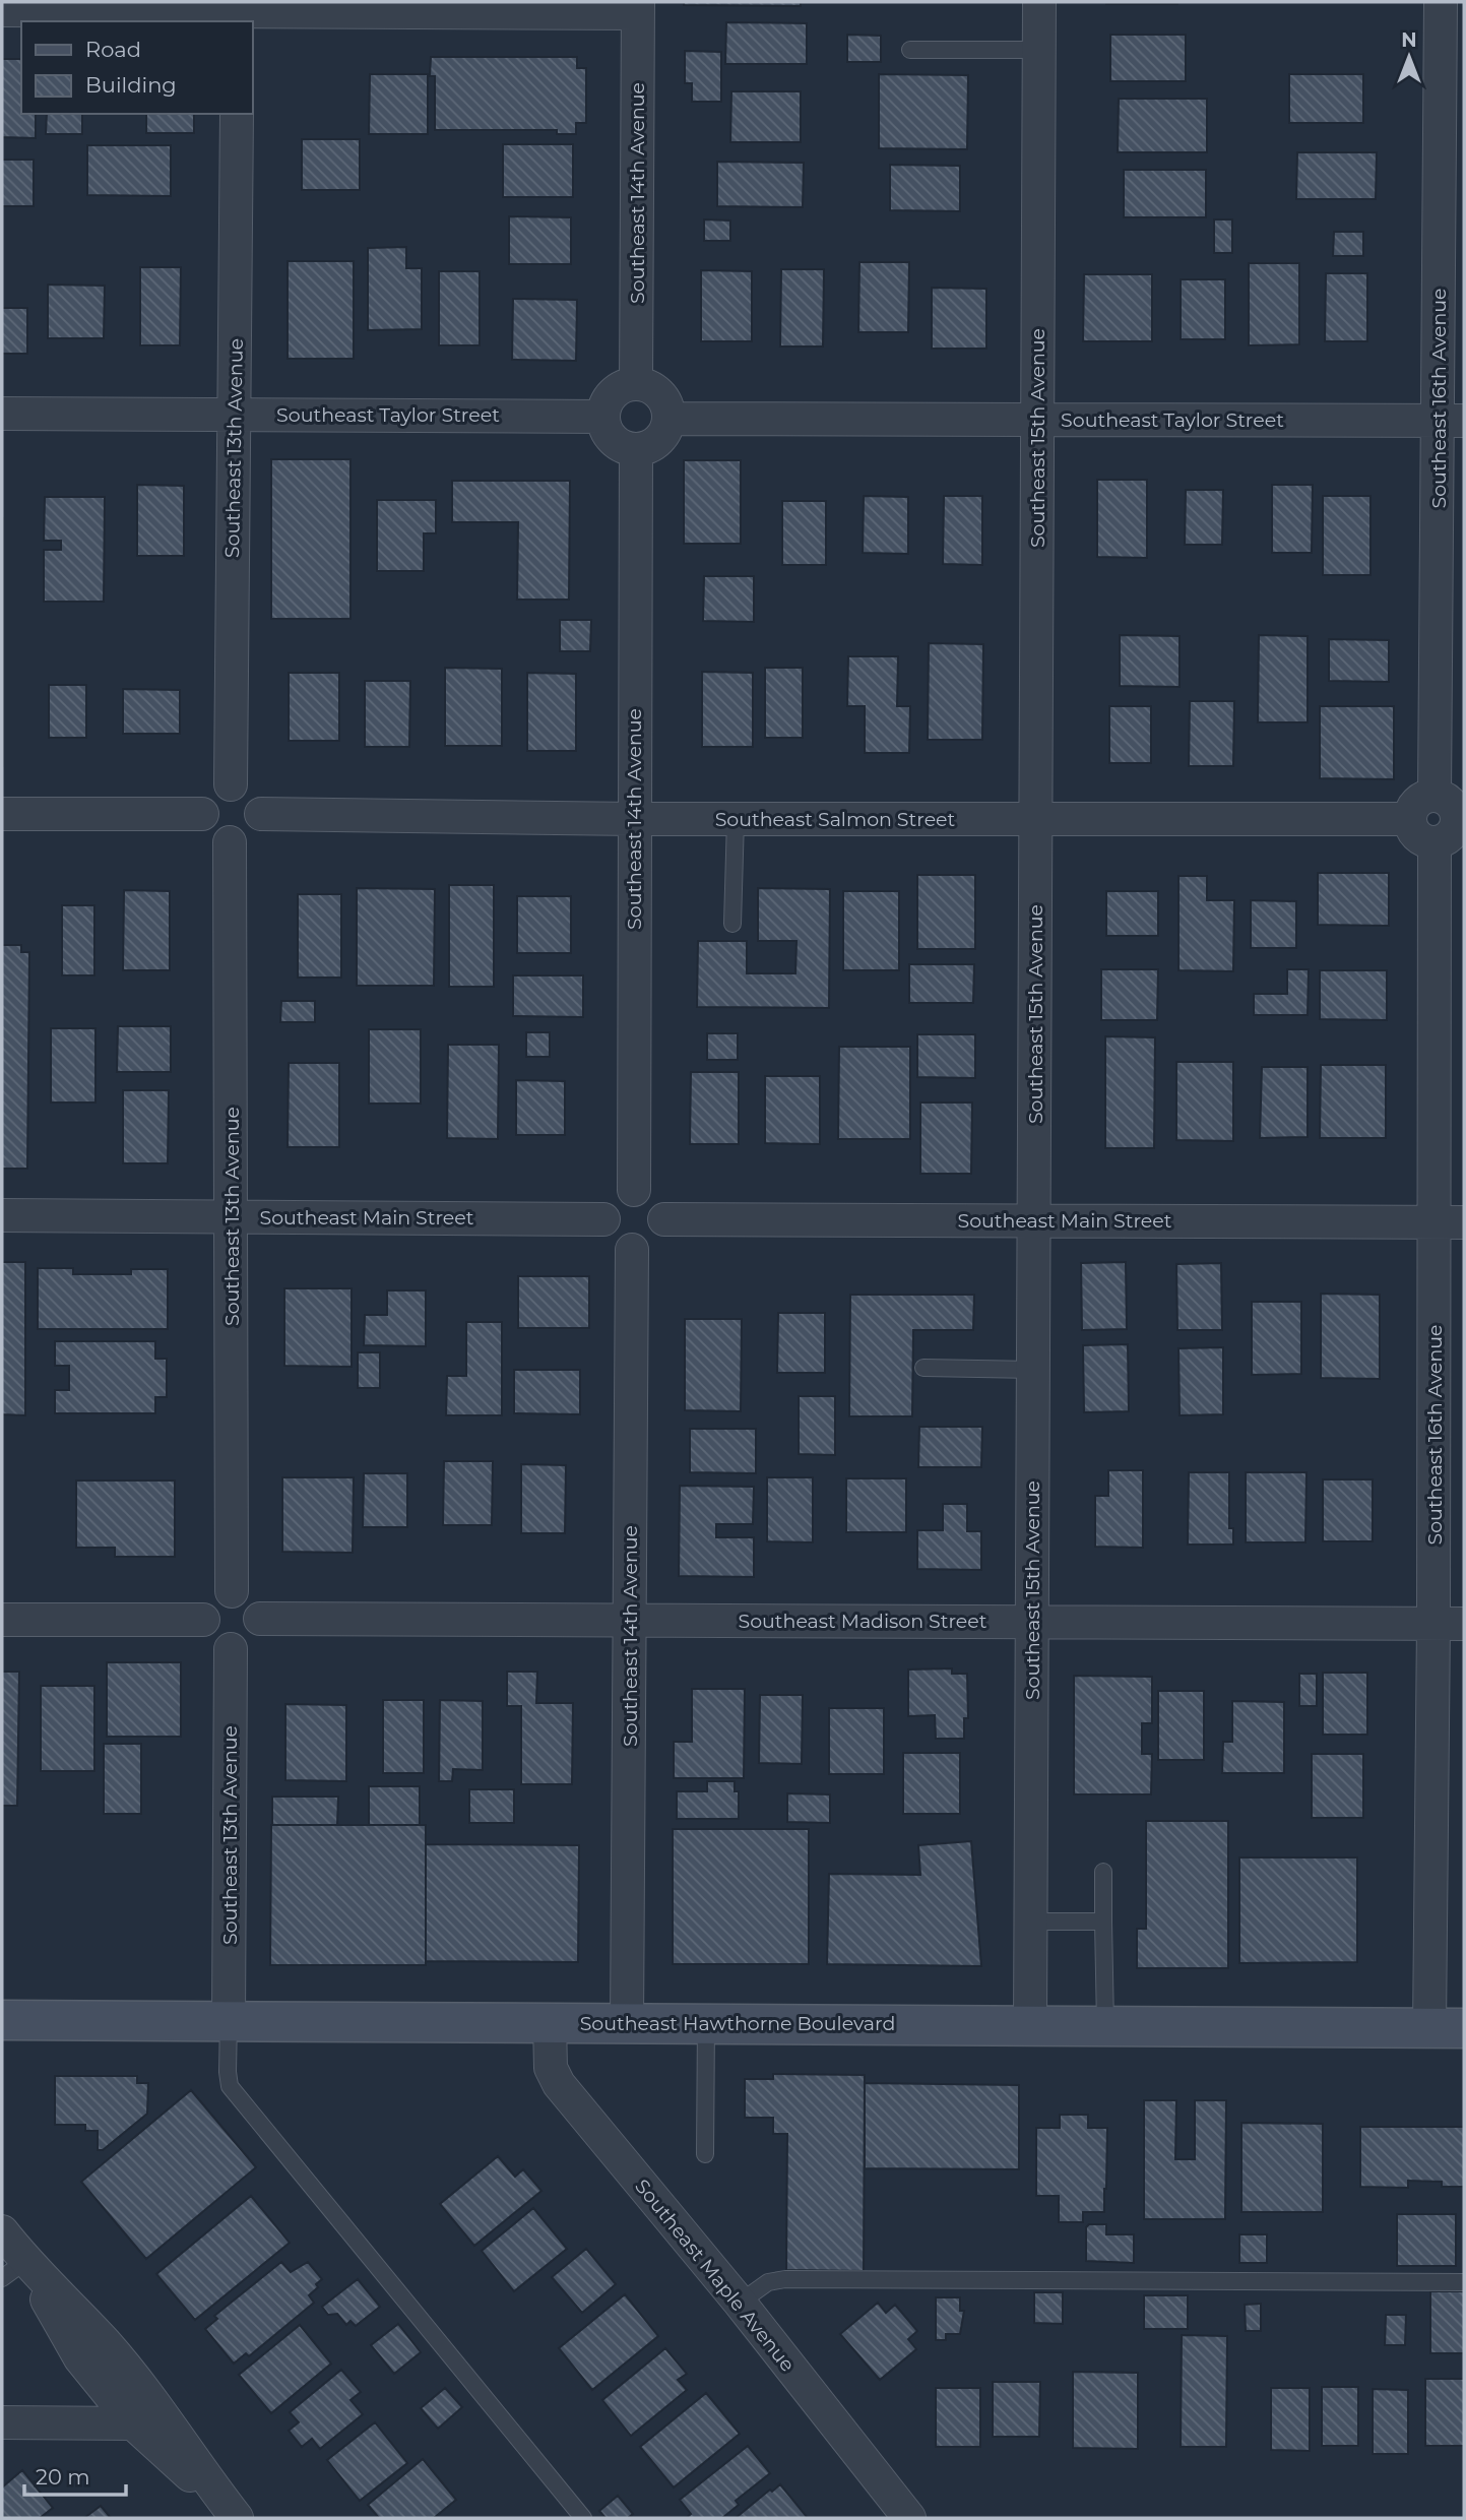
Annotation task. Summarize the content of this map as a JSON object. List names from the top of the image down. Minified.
{"streets":{"main road":["Southeast Hawthorne Boulevard"],"street":["Southeast 14th Avenue","Southeast 16th Avenue","Southeast Taylor Street","Southeast 15th Avenue","Southeast 13th Avenue","Southeast Salmon Street","Southeast Main Street","Southeast Madison Street","Southeast Maple Avenue"]},"crossings":[["Southeast 14th Avenue","Southeast Taylor Street"],["Southeast 14th Avenue","Southeast Salmon Street"],["Southeast 14th Avenue","Southeast Main Street"],["Southeast 14th Avenue","Southeast Madison Street"],["Southeast 14th Avenue","Southeast Hawthorne Boulevard"],["Southeast 16th Avenue","Southeast Taylor Street"],["Southeast 16th Avenue","Southeast Salmon Street"],["Southeast 16th Avenue","Southeast Main Street"],["Southeast 16th Avenue","Southeast Madison Street"],["Southeast 16th Avenue","Southeast Hawthorne Boulevard"],["Southeast Taylor Street","Southeast 15th Avenue"],["Southeast Taylor Street","Southeast 13th Avenue"],["Southeast 15th Avenue","Southeast Salmon Street"],["Southeast 15th Avenue","Southeast Main Street"],["Southeast 15th Avenue","Southeast Madison Street"],["Southeast 15th Avenue","Southeast Hawthorne Boulevard"],["Southeast 13th Avenue","Southeast Salmon Street"],["Southeast 13th Avenue","Southeast Main Street"],["Southeast 13th Avenue","Southeast Madison Street"],["Southeast 13th Avenue","Southeast Hawthorne Boulevard"],["Southeast Hawthorne Boulevard","Southeast Maple Avenue"]],"legend":["Road","Building"],"scale_bar":"20 m","north":"top"}
